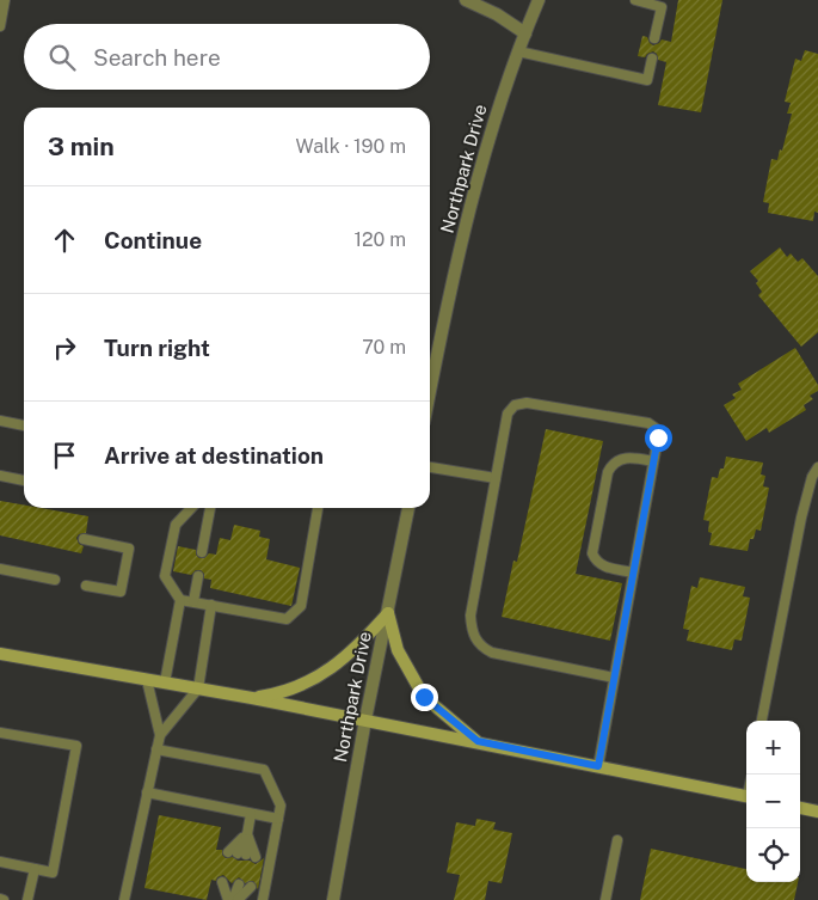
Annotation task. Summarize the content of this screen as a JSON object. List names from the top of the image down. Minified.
{"streets":{"street":["Northpark Drive"]},"page":{"search":"Search here","heading":["3 min","Walk · 190 m"],"list":[["Continue","120 m"],["Turn right","70 m"],"Arrive at destination"],"map_buttons":["+","−"]}}
